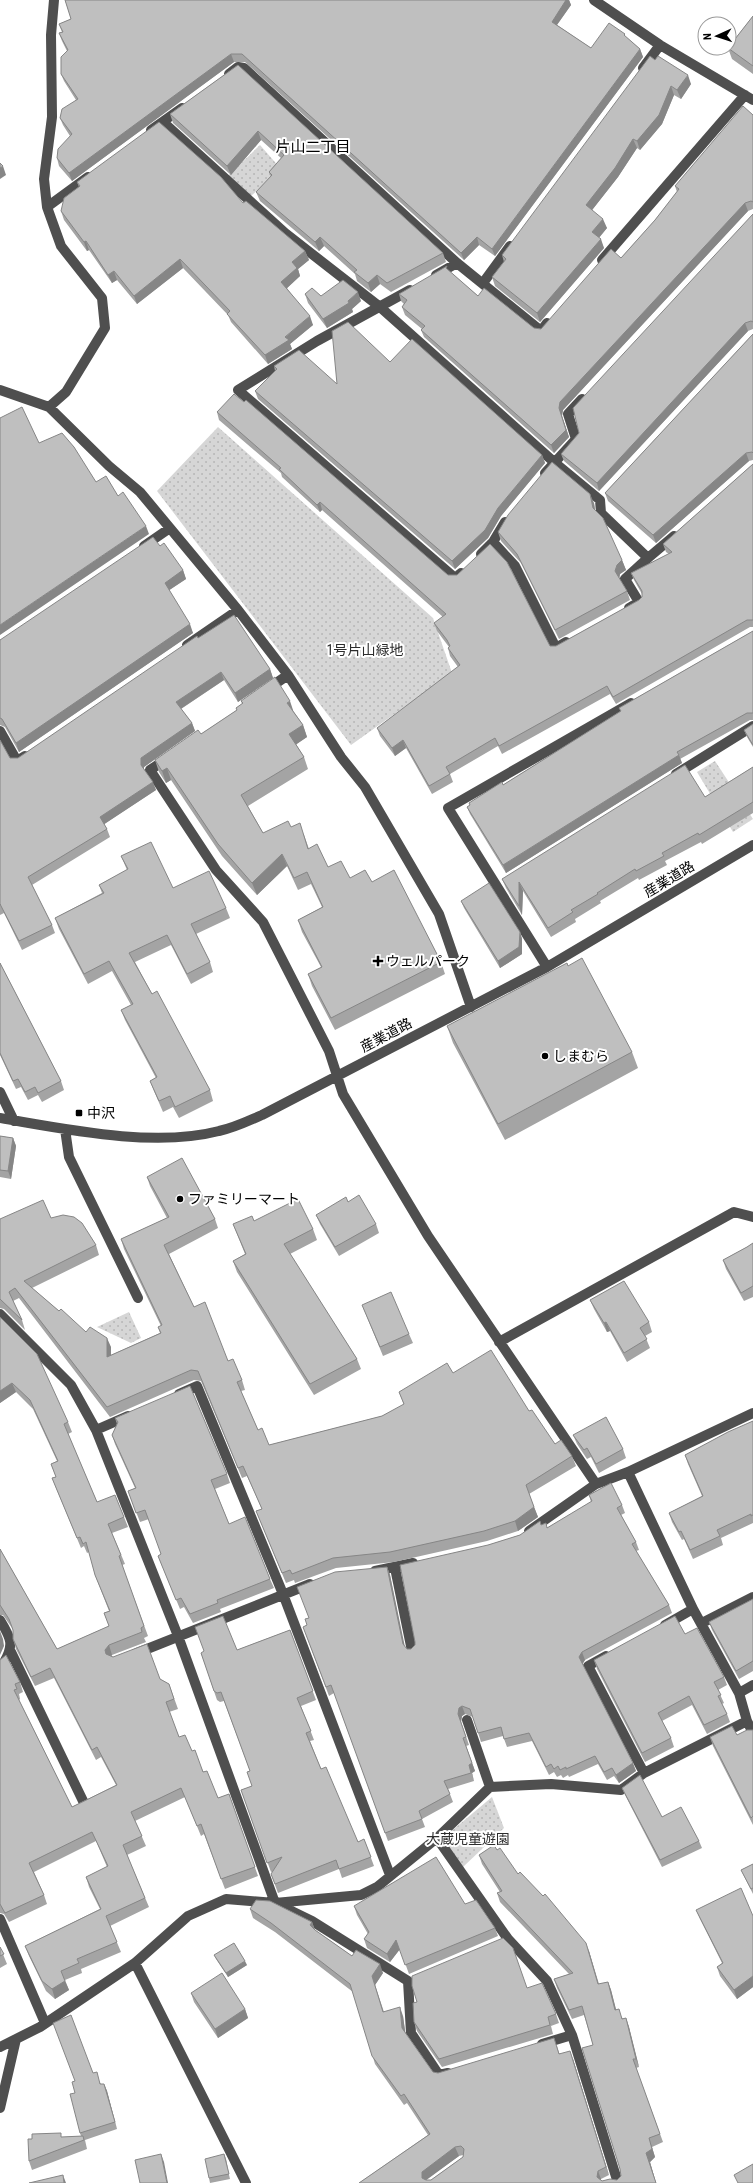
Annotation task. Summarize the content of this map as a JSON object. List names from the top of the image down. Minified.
{"streets":{"street":["産業道路"]},"districts":["片山二丁目"],"parks":["1号片山緑地","大蔵児童遊園"],"places":{"health":["ウェルパーク"],"other":["しまむら","ファミリーマート"],"transit":["中沢"]},"north":"left"}
